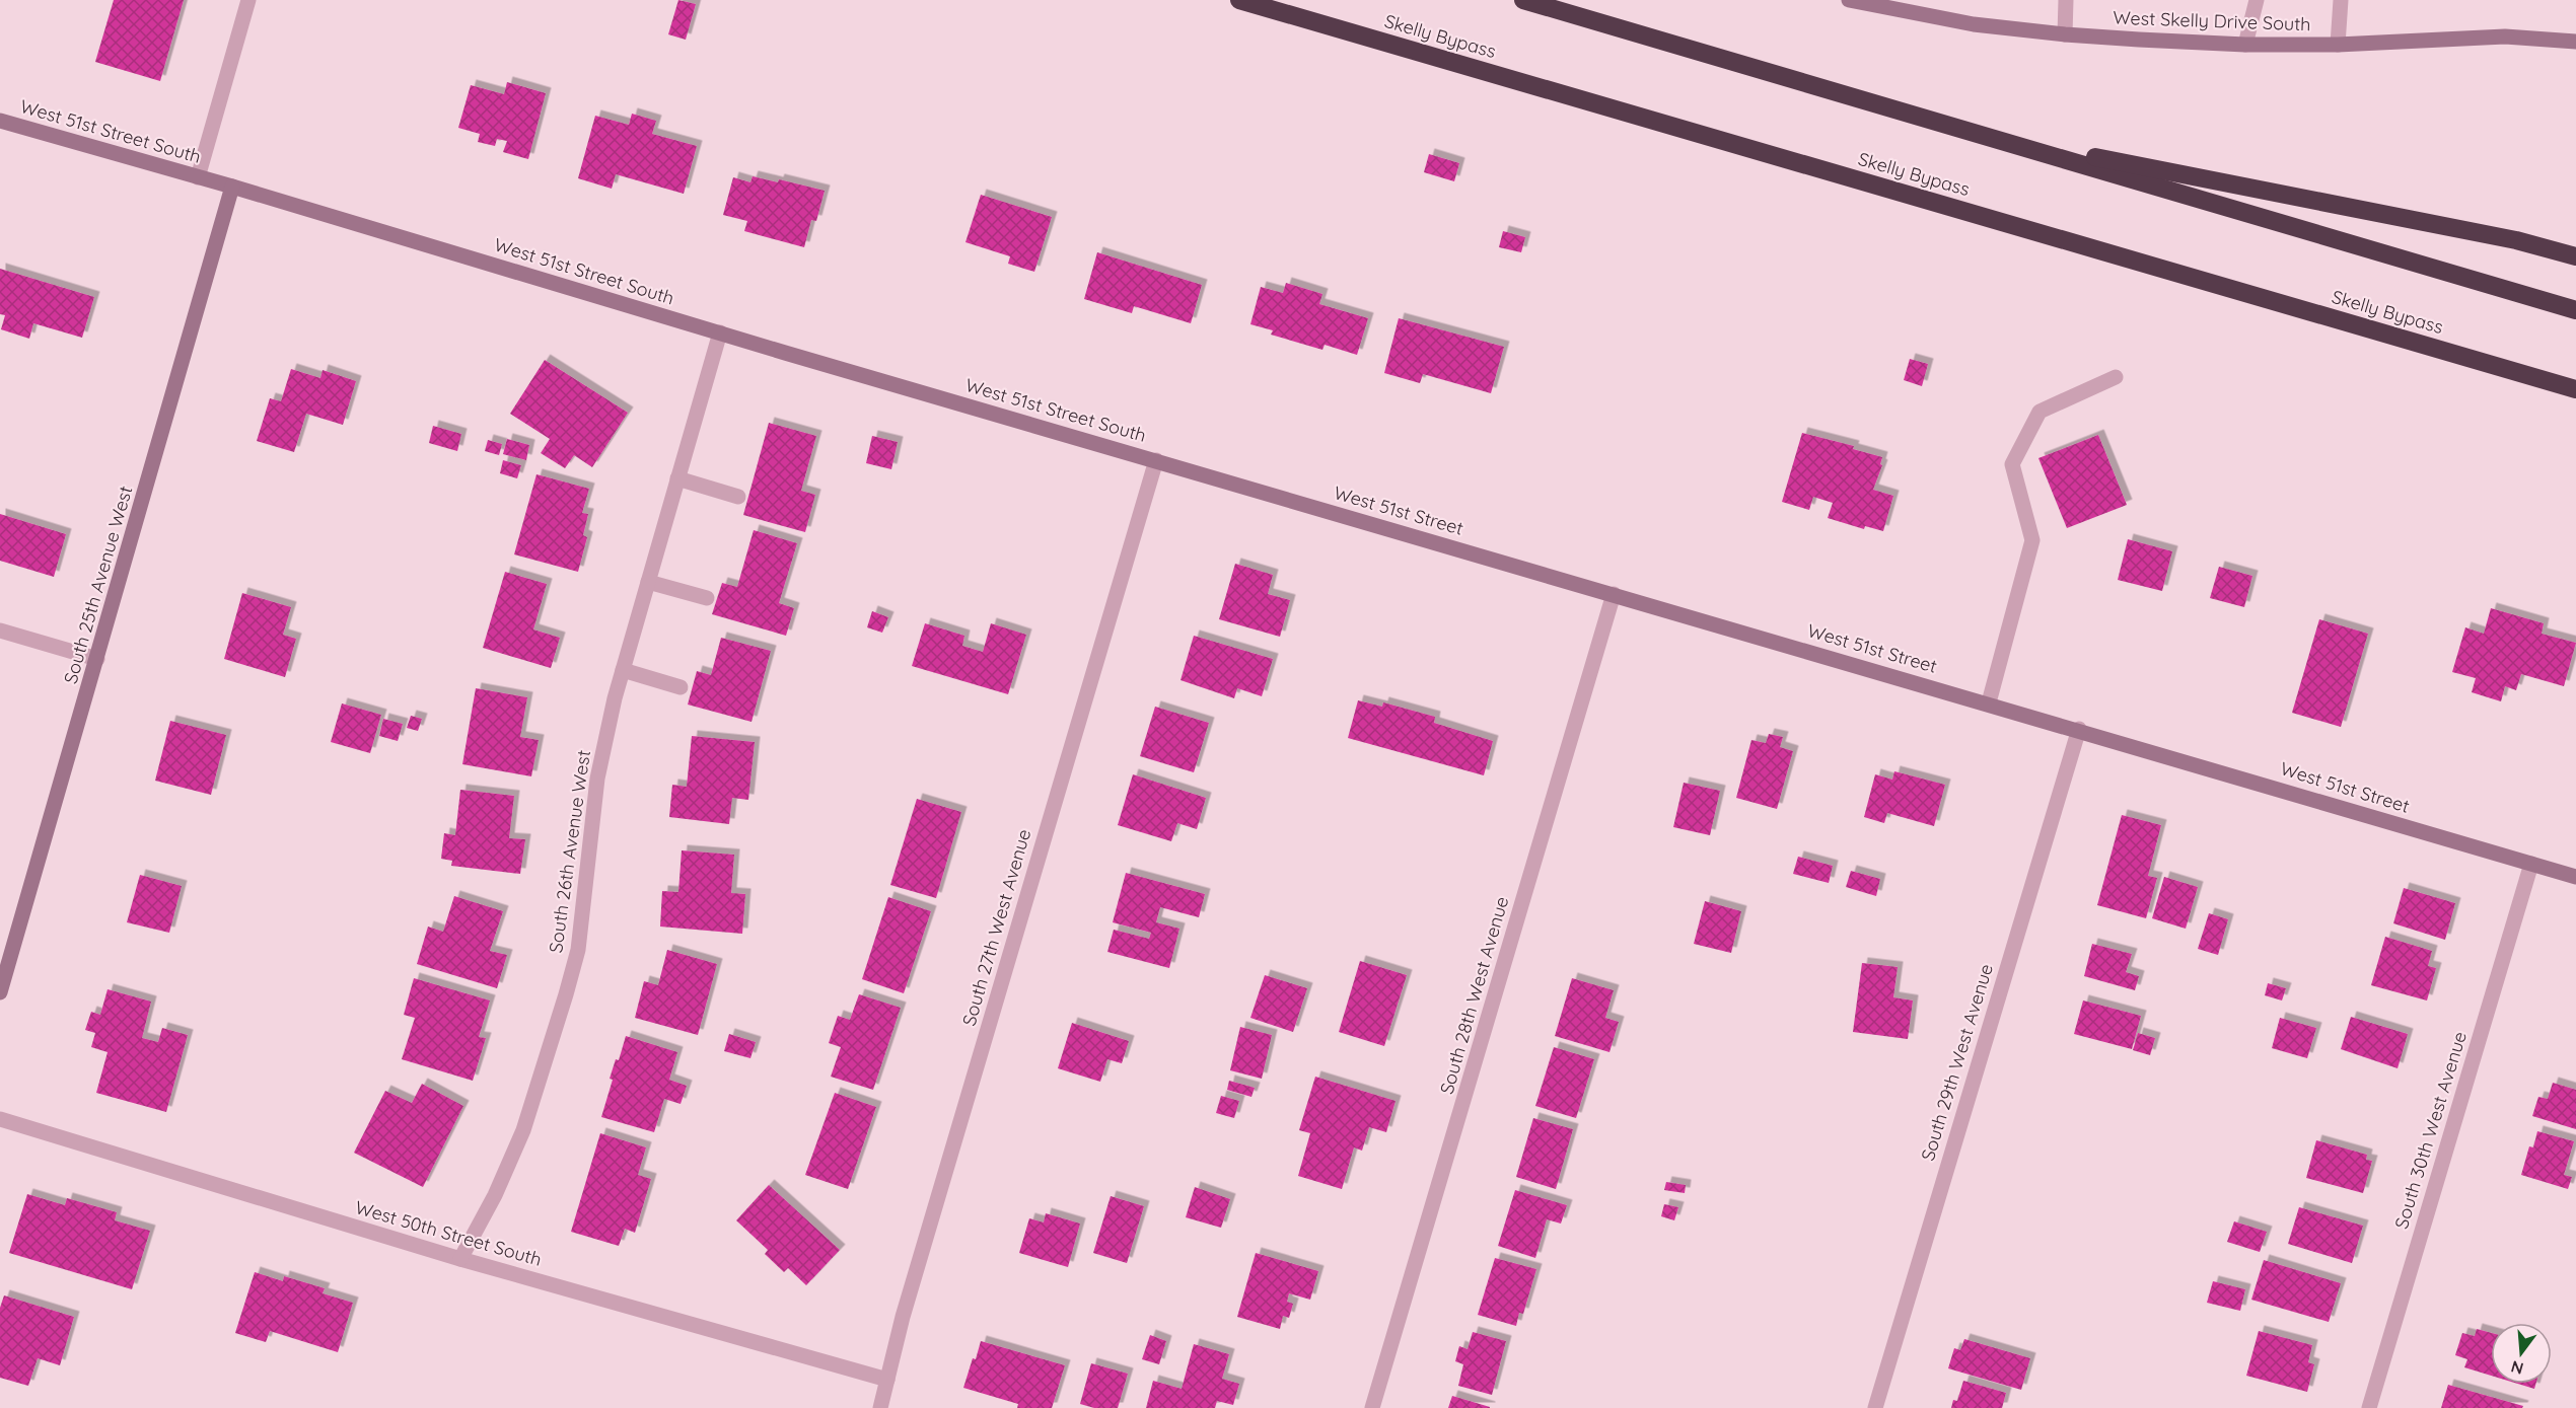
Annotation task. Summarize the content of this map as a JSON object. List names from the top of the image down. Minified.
{"streets":{"highway":["Skelly Bypass"],"street":["West Skelly Drive South","West 51st Street South","West 51st Street","South 25th Avenue West","South 26th Avenue West","South 27th West Avenue","South 28th West Avenue","South 29th West Avenue","South 30th West Avenue","West 50th Street South"]},"crossings":[["West 51st Street South","West 51st Street"],["West 51st Street South","South 25th Avenue West"],["West 51st Street South","South 26th Avenue West"],["West 51st Street South","South 27th West Avenue"],["West 51st Street","South 27th West Avenue"],["West 51st Street","South 28th West Avenue"],["West 51st Street","South 29th West Avenue"],["West 51st Street","South 30th West Avenue"],["South 26th Avenue West","West 50th Street South"],["South 27th West Avenue","West 50th Street South"]],"north":"bottom"}
